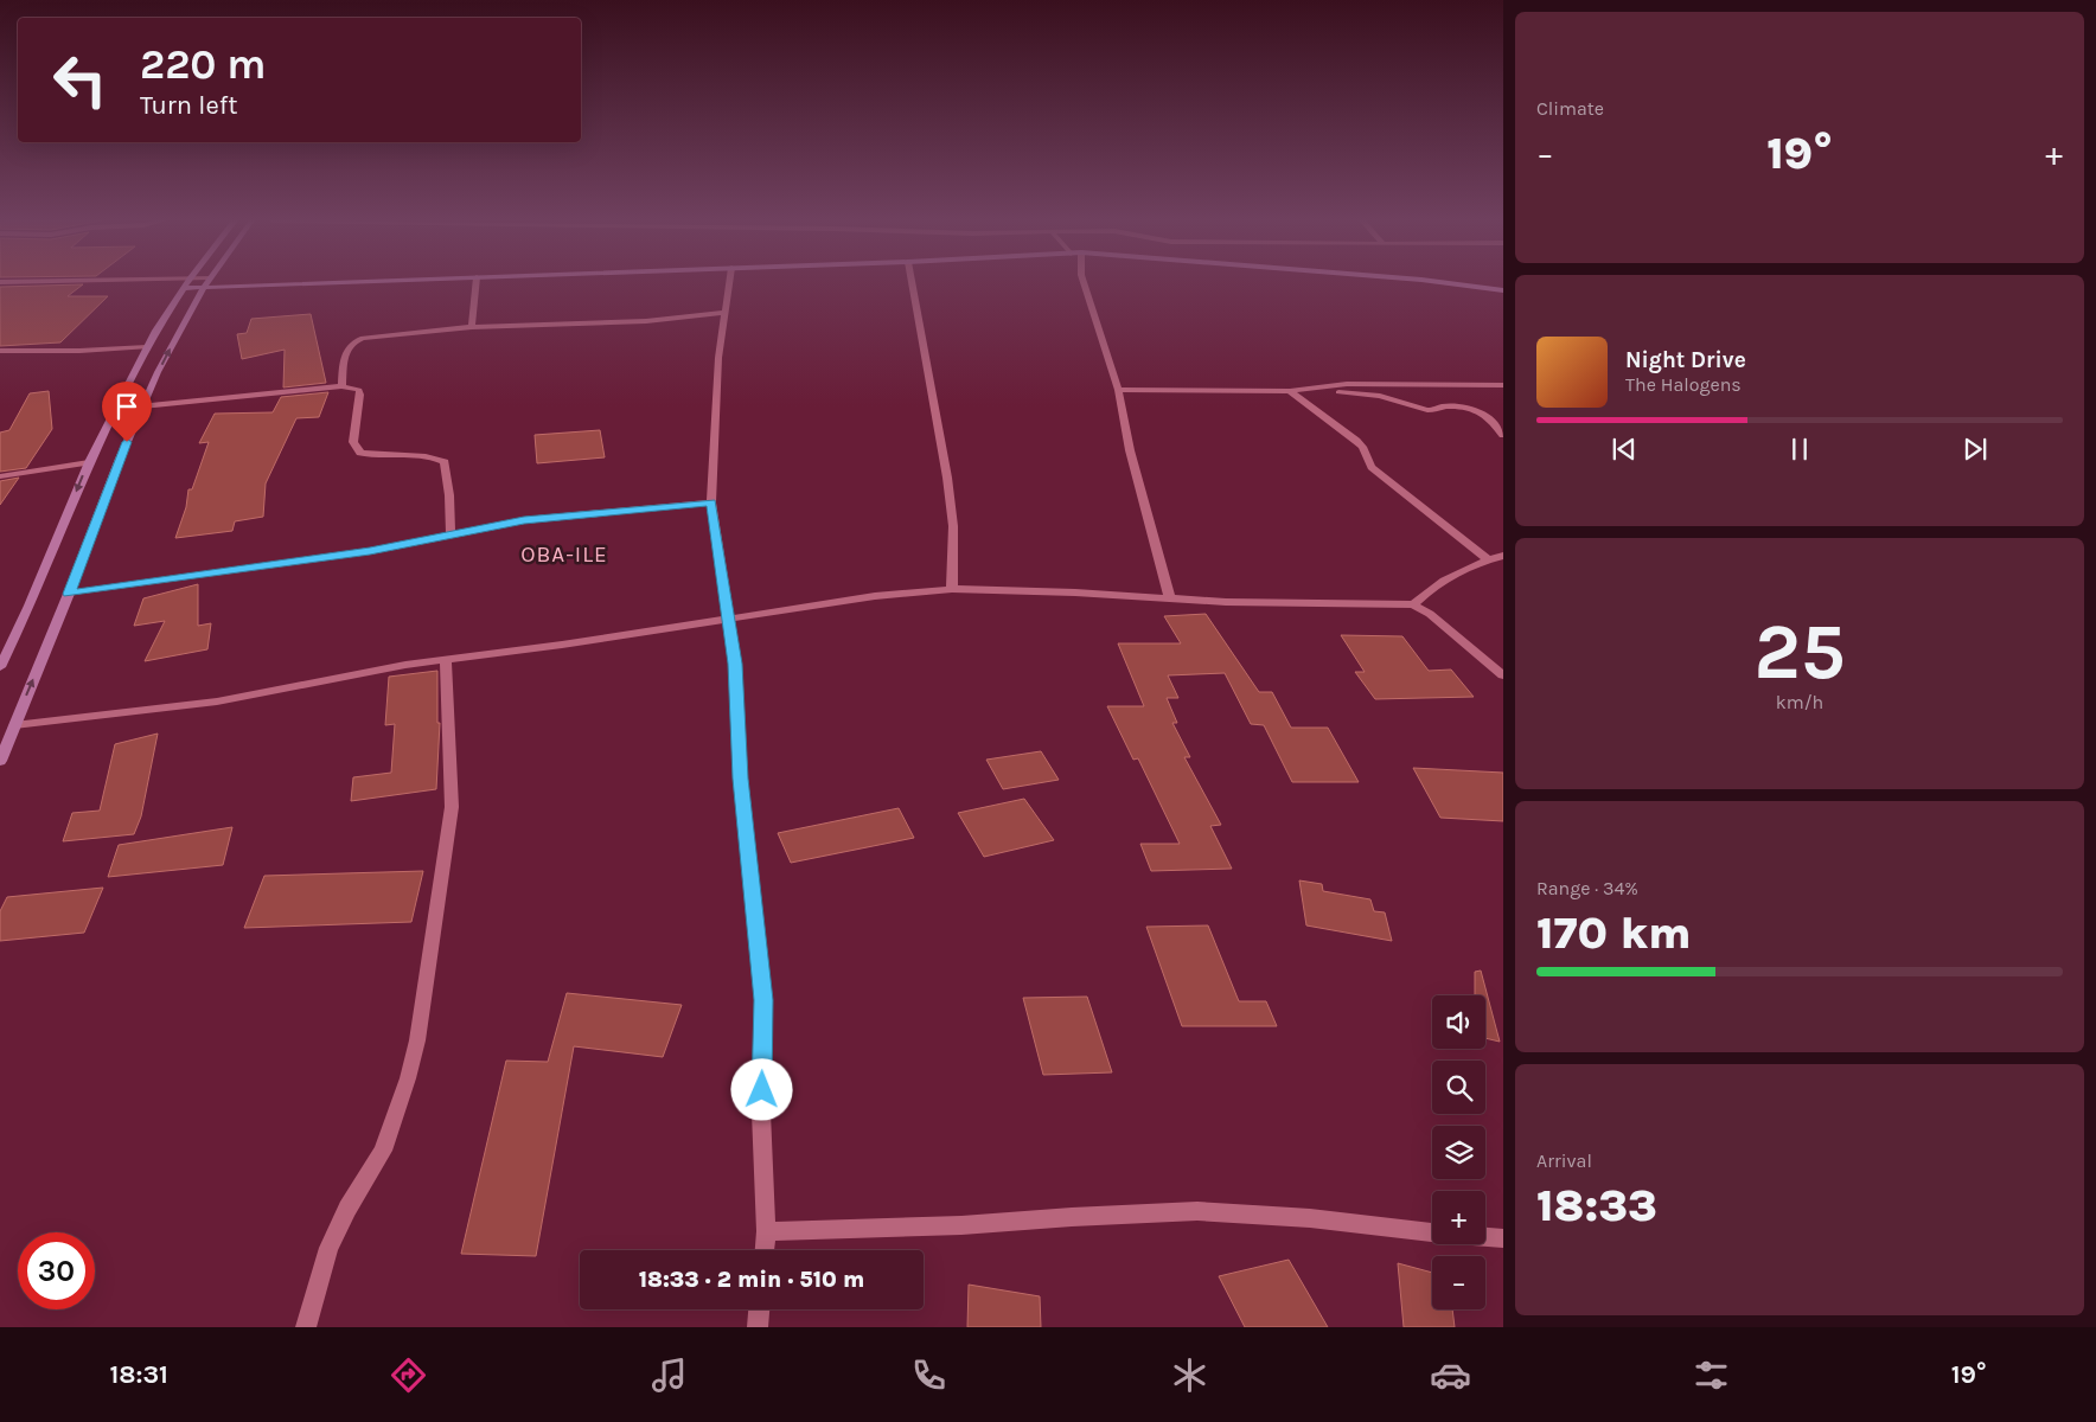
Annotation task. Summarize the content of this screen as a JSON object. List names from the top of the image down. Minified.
{"districts":["OBA-ILE"],"page":{"tile":["Climate",["25","km/h"],["Range · 34%","170 km"],["Arrival","18:33"]],"turn":["220 m","Turn left"],"heat":["−","19°","+"],"song":["Night Drive","The Halogens"],"map_buttons":["+","−"],"limit":"30","trip":"18:33 · 2 min · 510 m","tabs":["18:31","19°"]}}
